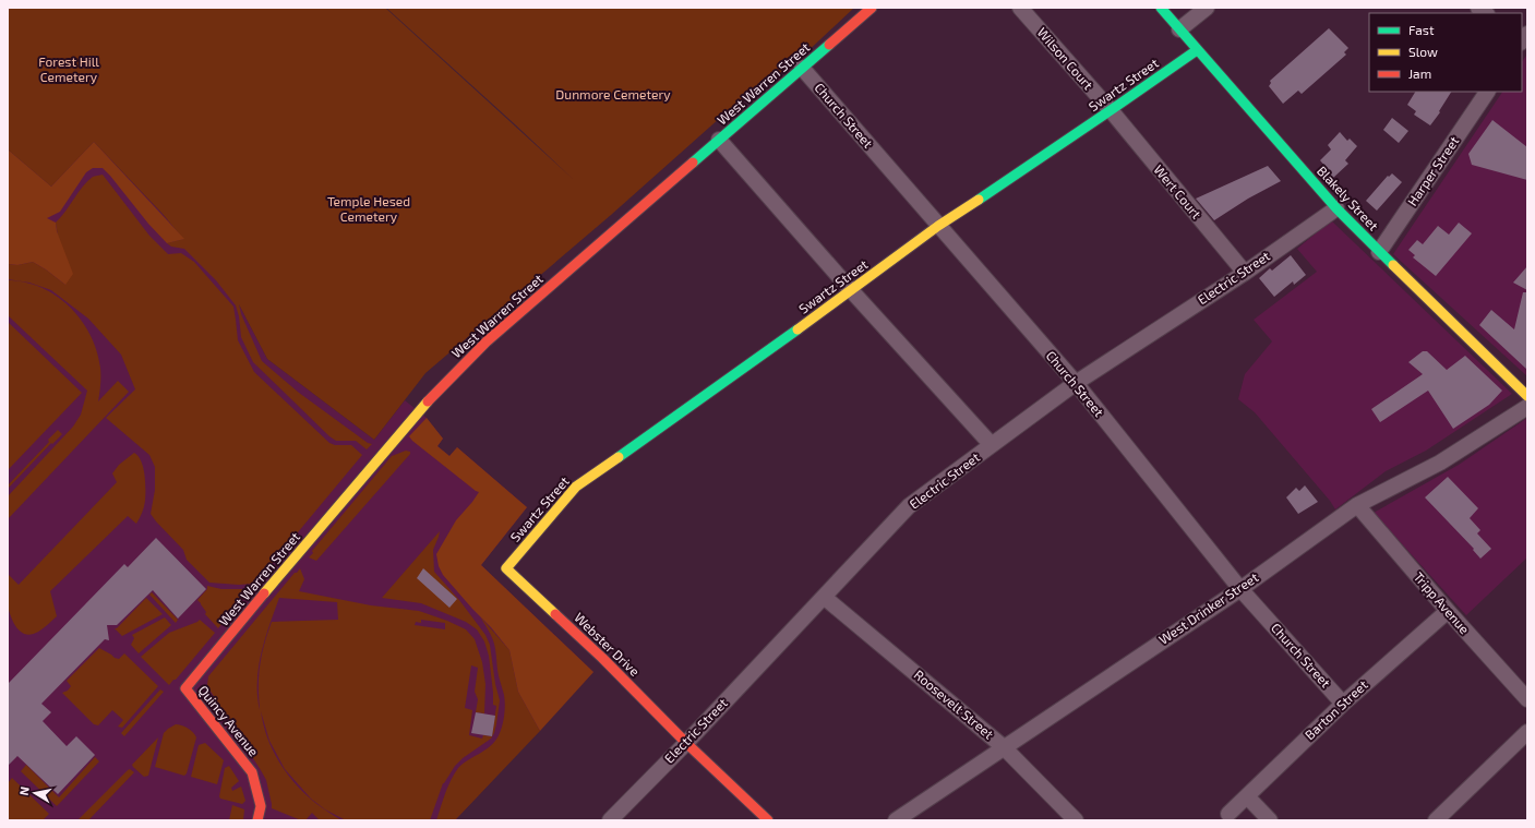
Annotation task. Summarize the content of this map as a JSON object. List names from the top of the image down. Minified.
{"streets":{"street":["Wilson Court","West Warren Street","Swartz Street","Church Street","Harper Street","Wert Court","Blakely Street","Electric Street","Tripp Avenue","West Drinker Street","Webster Drive","Roosevelt Street","Barton Street","Quincy Avenue"]},"crossings":[["Wilson Court","Swartz Street"],["Wilson Court","Wert Court"],["West Warren Street","Church Street"],["West Warren Street","Quincy Avenue"],["Swartz Street","Church Street"],["Swartz Street","Wert Court"],["Swartz Street","Blakely Street"],["Swartz Street","Webster Drive"],["Church Street","Electric Street"],["Church Street","West Drinker Street"],["Church Street","Barton Street"],["Harper Street","Blakely Street"],["Wert Court","Electric Street"],["Blakely Street","Electric Street"],["Electric Street","Webster Drive"],["Electric Street","Roosevelt Street"],["Tripp Avenue","West Drinker Street"],["Tripp Avenue","Barton Street"],["West Drinker Street","Roosevelt Street"]],"parks":["Forest Hill Cemetery","Dunmore Cemetery","Temple Hesed Cemetery"],"legend":["Fast","Slow","Jam"],"north":"left"}
